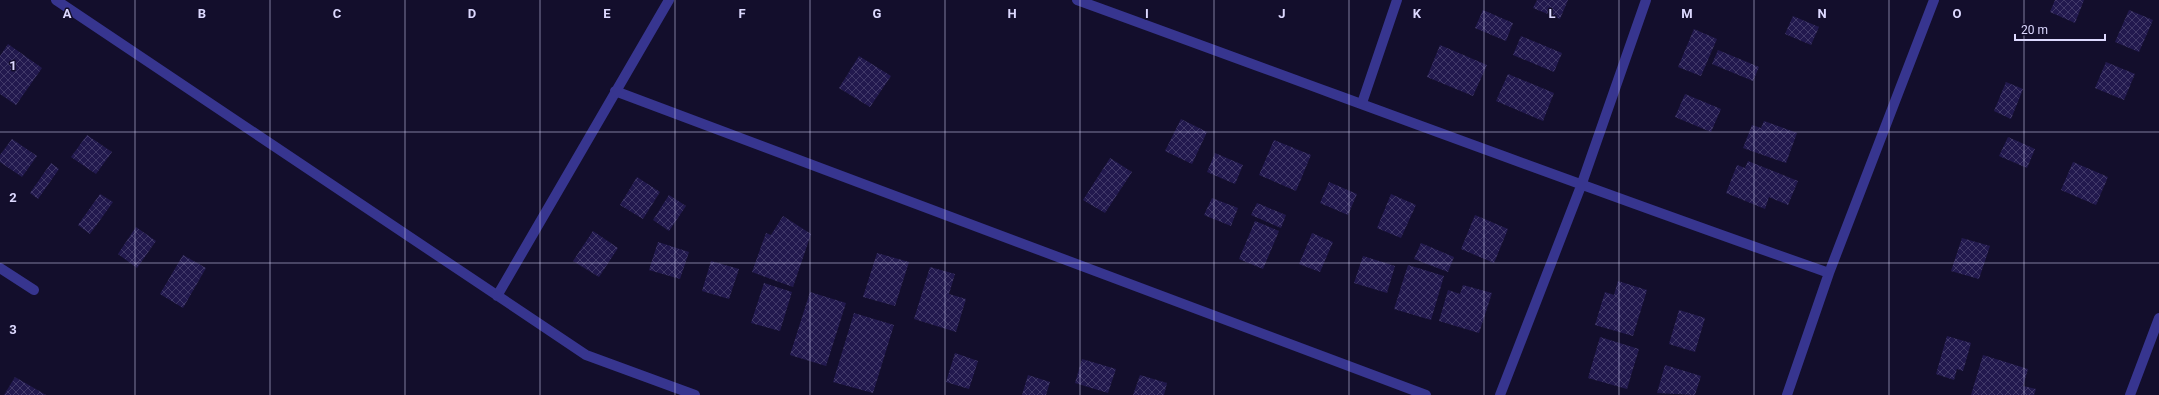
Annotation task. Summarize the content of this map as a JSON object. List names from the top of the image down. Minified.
{"scale_bar":"20 m","grid":{"columns":["A","B","C","D","E","F","G","H","I","J","K","L","M","N","O"],"rows":["1","2","3"]}}
